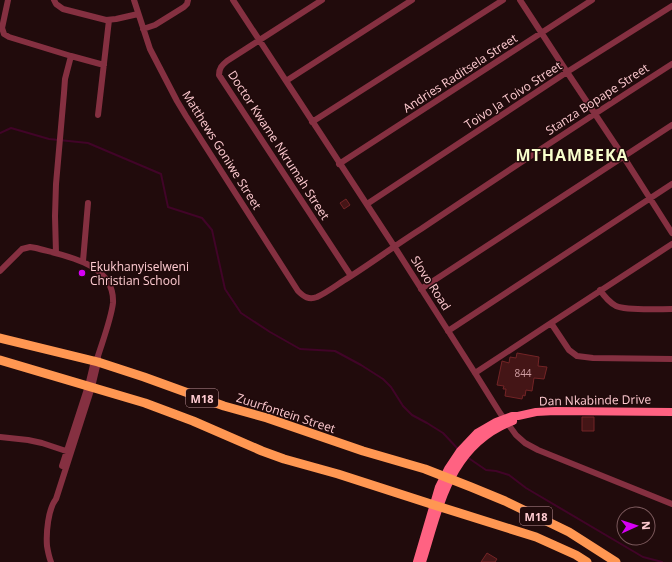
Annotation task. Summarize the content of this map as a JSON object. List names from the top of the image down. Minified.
{"streets":{"main road":["M18","Zuurfontein Street"],"street":["Andries Raditsela Street","Toivo Ja Toivo Street","Stanza Bopape Street","Doctor Kwame Nkrumah Street","Matthews Goniwe Street","Slovo Road","Dan Nkabinde Drive"]},"crossings":[["Andries Raditsela Street","Slovo Road"],["Toivo Ja Toivo Street","Slovo Road"],["Stanza Bopape Street","Doctor Kwame Nkrumah Street"],["Stanza Bopape Street","Matthews Goniwe Street"],["Stanza Bopape Street","Slovo Road"],["Doctor Kwame Nkrumah Street","Slovo Road"],["Slovo Road","Dan Nkabinde Drive"],["M18","Dan Nkabinde Drive"],["M18","Zuurfontein Street"],["Dan Nkabinde Drive","Zuurfontein Street"]],"districts":["MTHAMBEKA"],"places":["Ekukhanyiselweni Christian School"],"house_numbers":["844"],"north":"right"}
